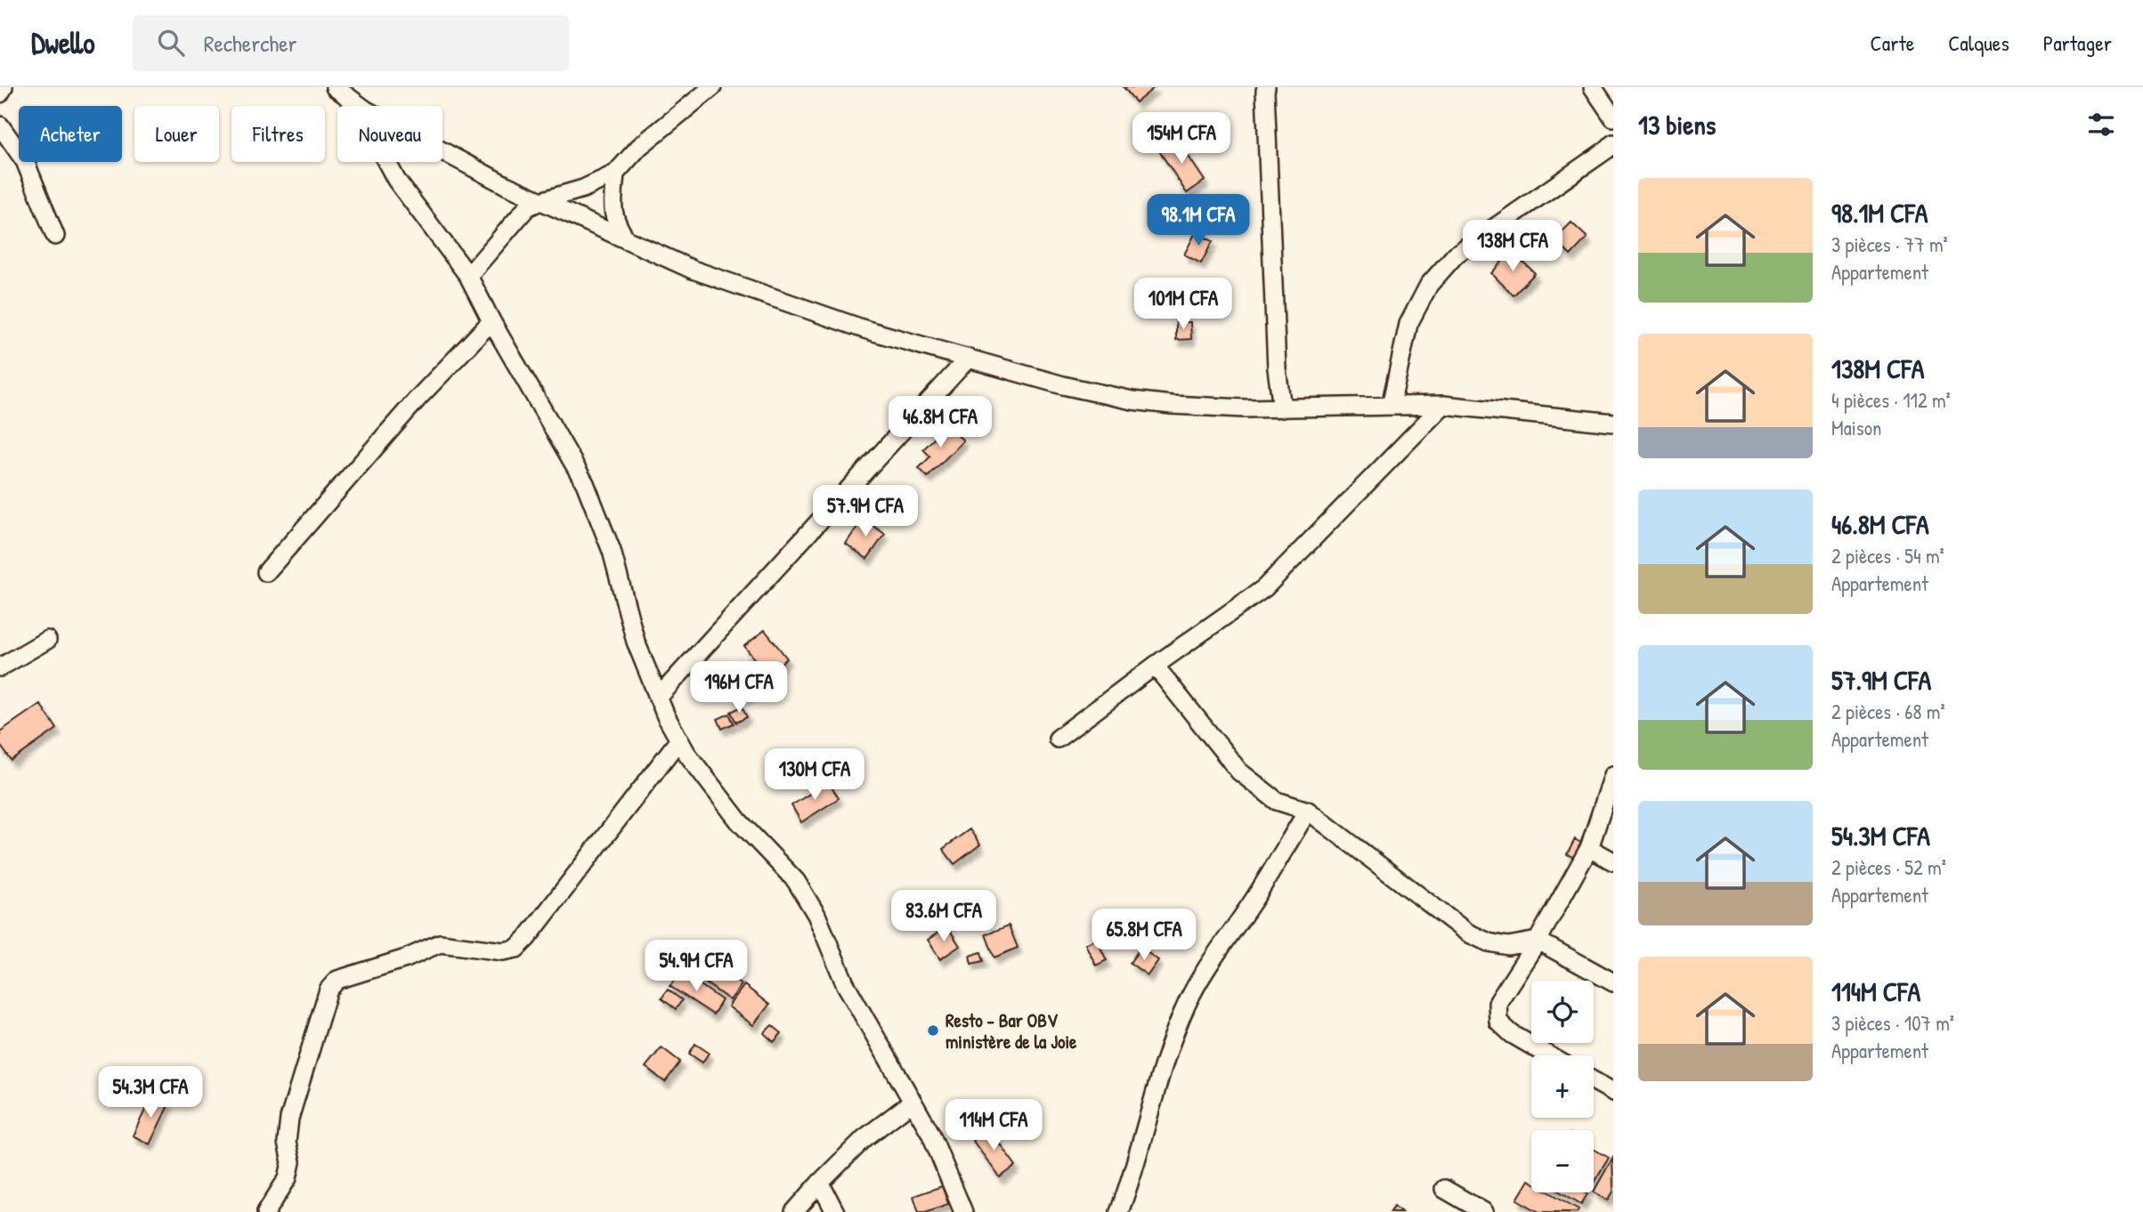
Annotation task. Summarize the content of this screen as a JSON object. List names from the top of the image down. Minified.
{"places":["Resto - Bar OBV ministère de la Joie"],"page":{"header":"Dwello","search":"Rechercher","nav":["Carte","Calques","Partager"],"heading":"13 biens","chip":["Acheter","Louer","Filtres","Nouveau"],"price":["154M CFA","98.1M CFA","138M CFA","101M CFA","46.8M CFA","57.9M CFA","196M CFA","130M CFA","83.6M CFA","65.8M CFA","54.9M CFA","54.3M CFA","114M CFA"],"list":[{"name":"98.1M CFA","note":"3 pièces · 77 m² · Appartement"},{"name":"138M CFA","note":"4 pièces · 112 m² · Maison"},{"name":"46.8M CFA","note":"2 pièces · 54 m² · Appartement"},{"name":"57.9M CFA","note":"2 pièces · 68 m² · Appartement"},{"name":"54.3M CFA","note":"2 pièces · 52 m² · Appartement"},{"name":"114M CFA","note":"3 pièces · 107 m² · Appartement"}],"map_buttons":["+","−"]}}
